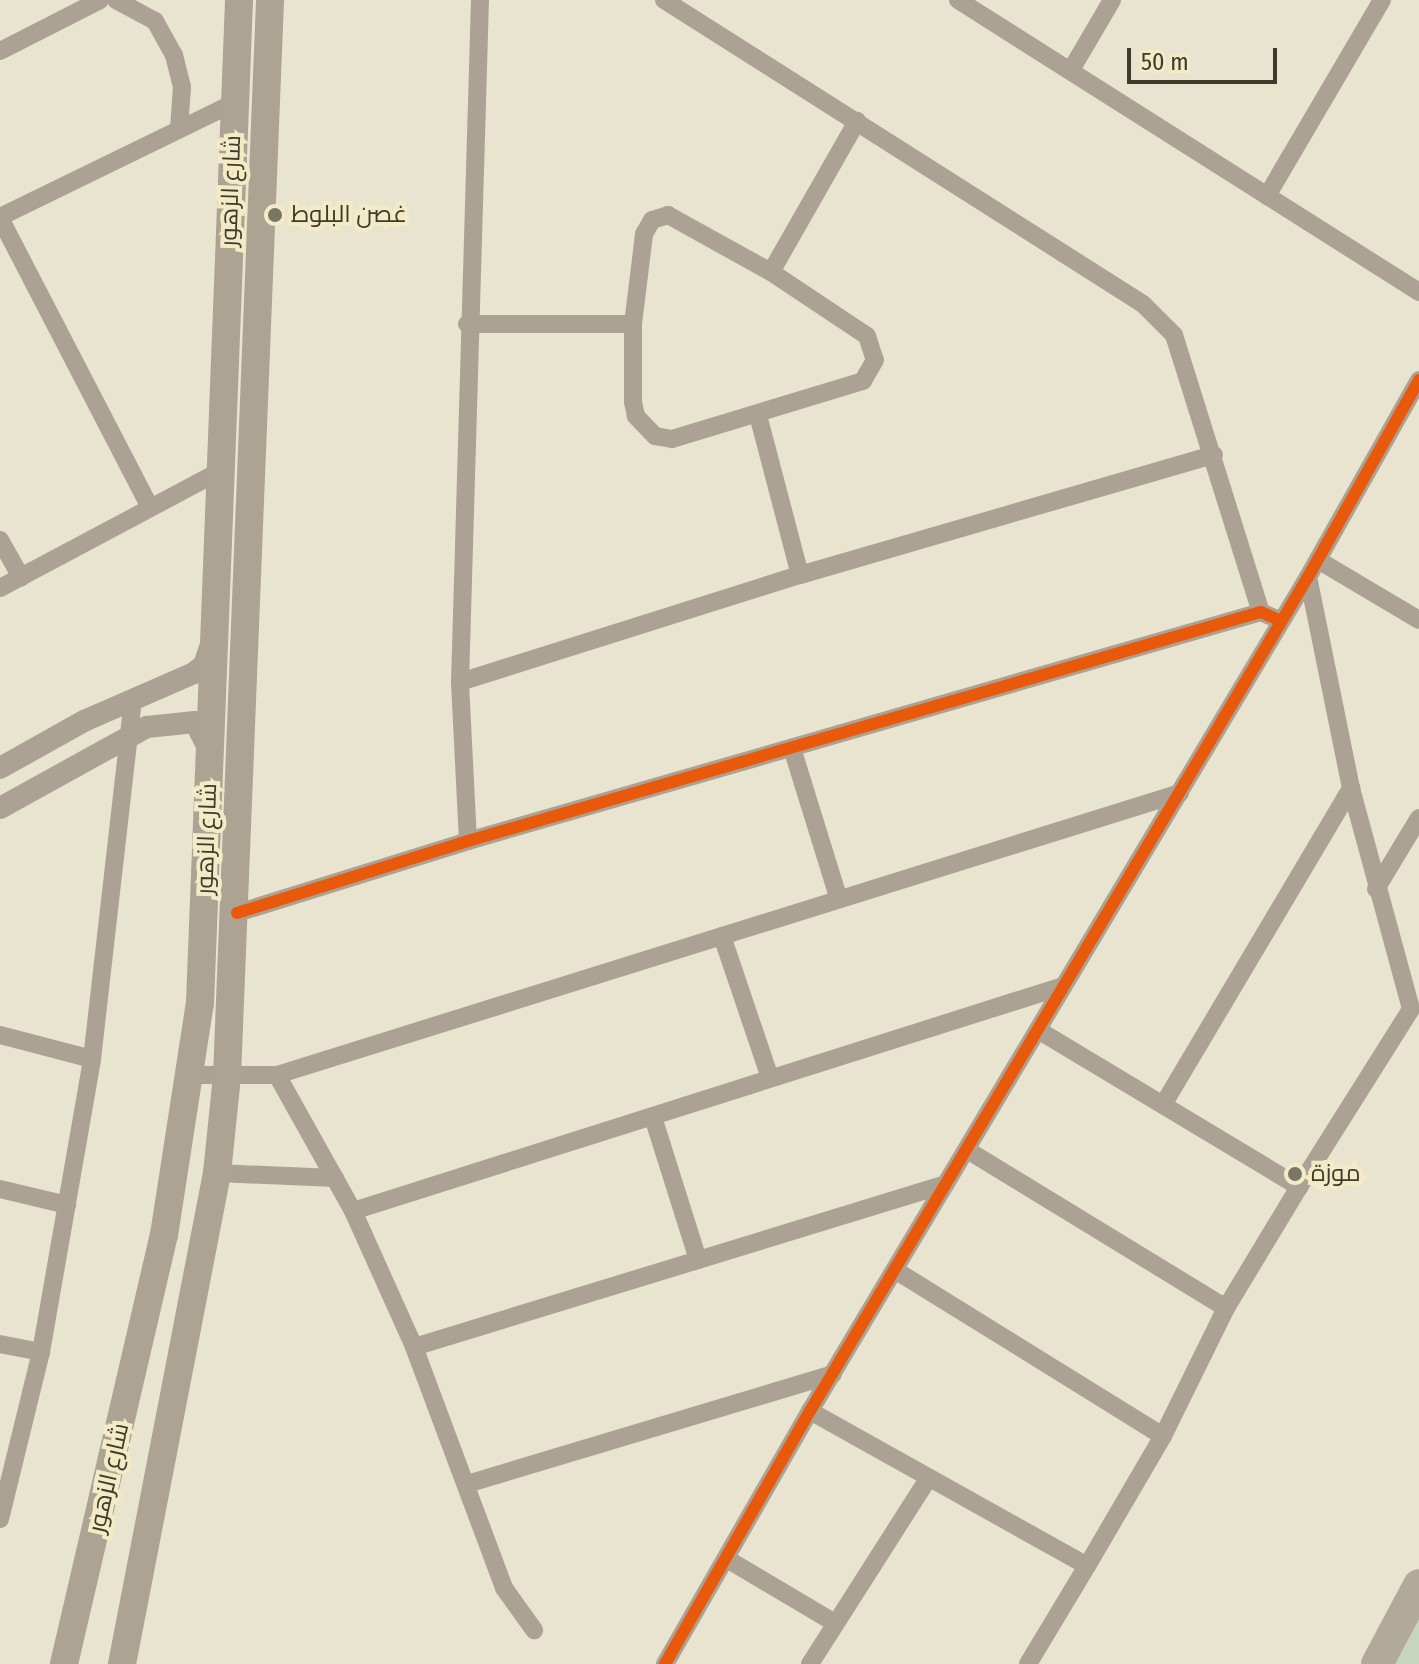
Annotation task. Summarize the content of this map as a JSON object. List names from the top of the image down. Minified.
{"streets":{"main road":["شارع الزهور"]},"places":["غصن البلوط","موزة"],"scale_bar":"50 m"}
